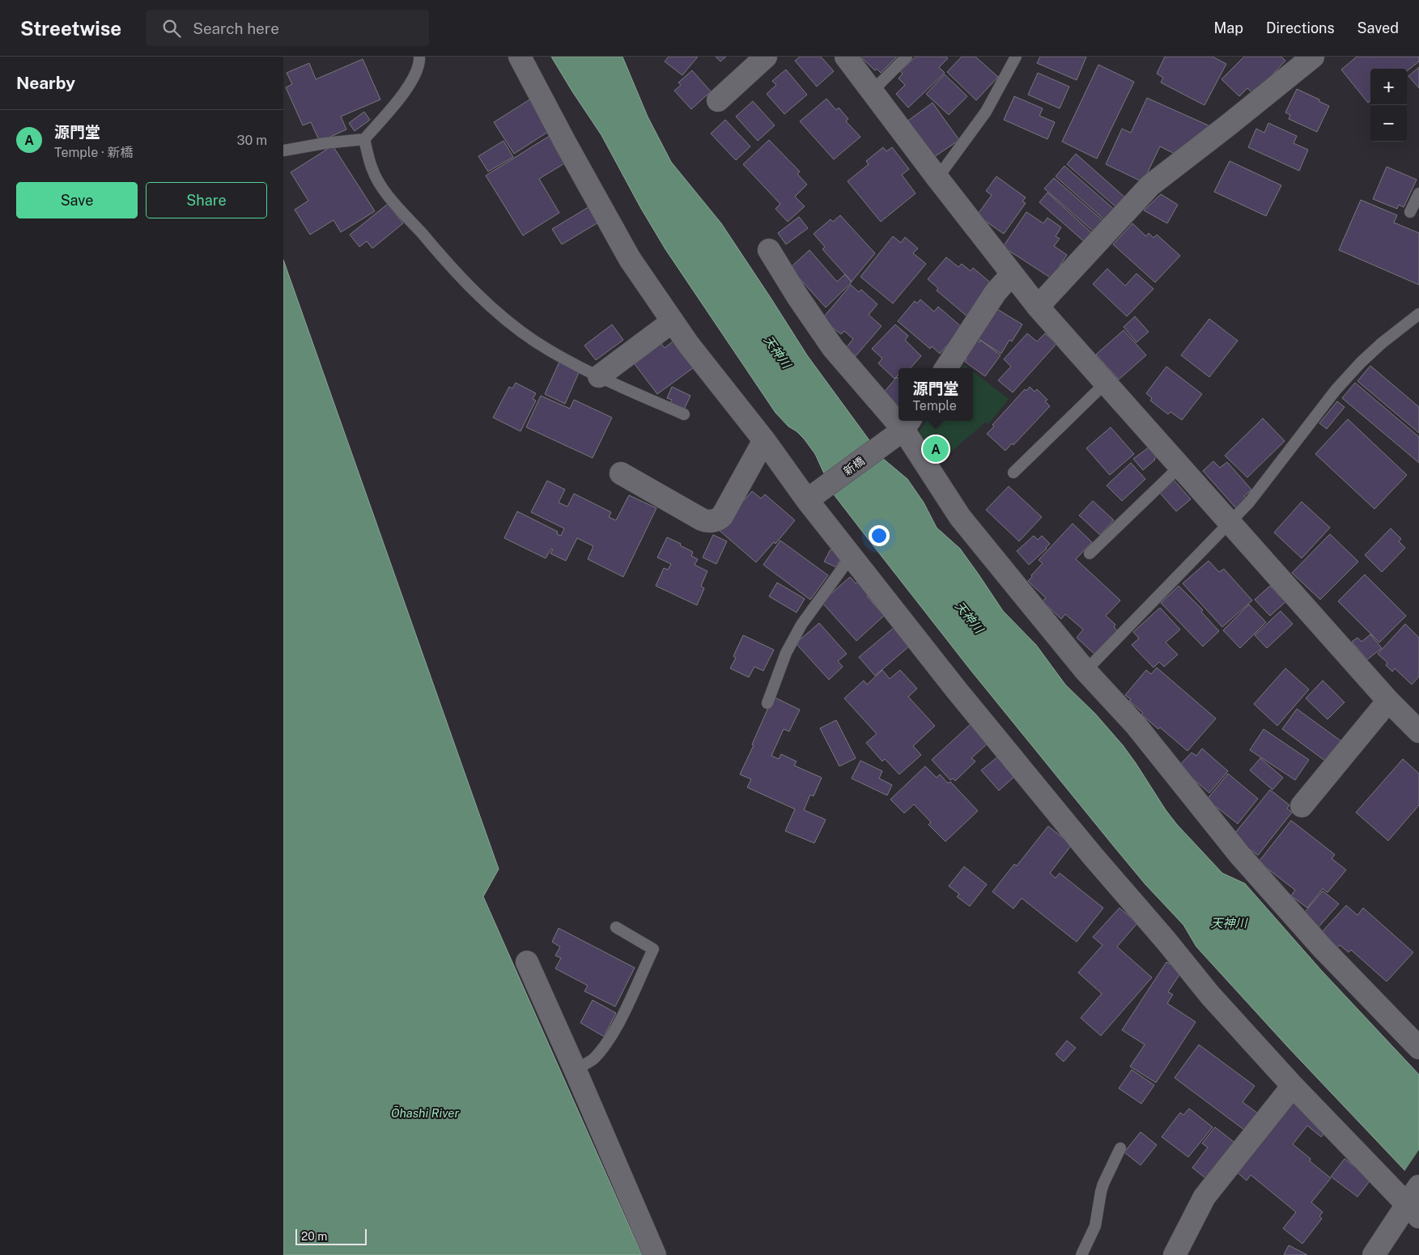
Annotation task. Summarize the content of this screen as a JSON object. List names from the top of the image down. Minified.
{"streets":{"street":["新橋"]},"water":["天神川","Ōhashi River"],"scale_bar":"20 m","page":{"header":"Streetwise","search":"Search here","nav":["Map","Directions","Saved"],"heading":"Nearby","map_buttons":["+","−"],"list":[{"mark":"A","name":"源門堂","note":"Temple · 新橋","value":"30 m"}],"buttons":["Save","Share"],"popup":["源門堂","Temple"],"pins":"A","scale":"20 m"}}
